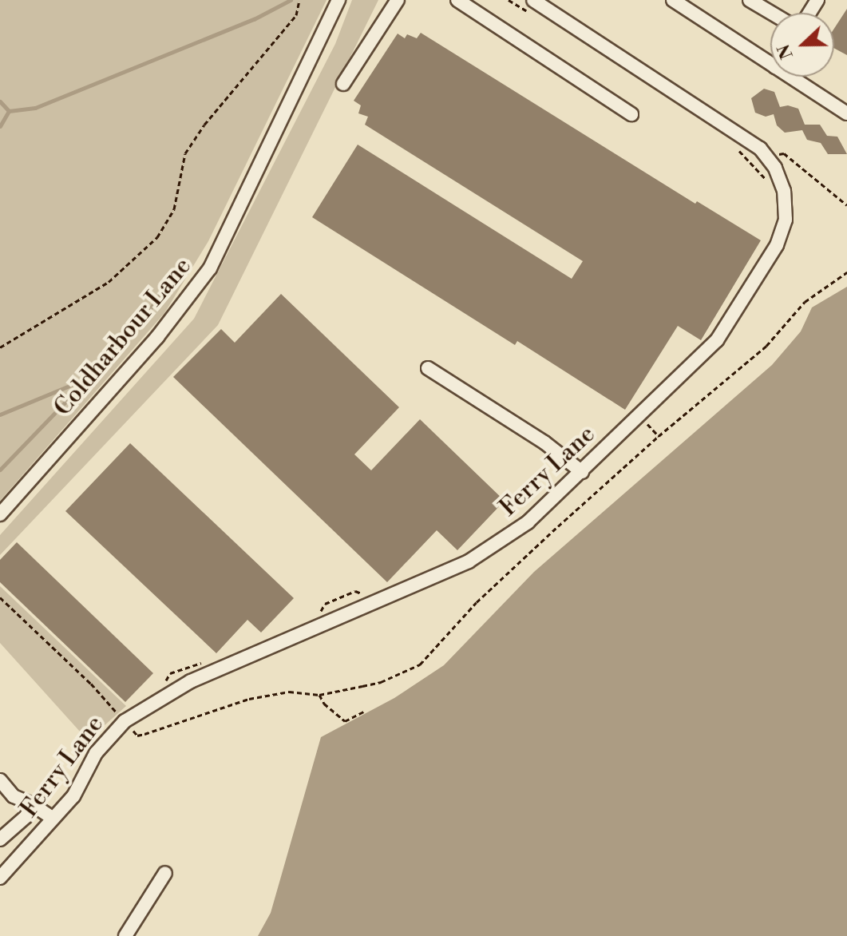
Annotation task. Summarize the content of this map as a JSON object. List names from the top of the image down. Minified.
{"streets":{"street":["Coldharbour Lane","Ferry Lane"]},"north":"left"}
